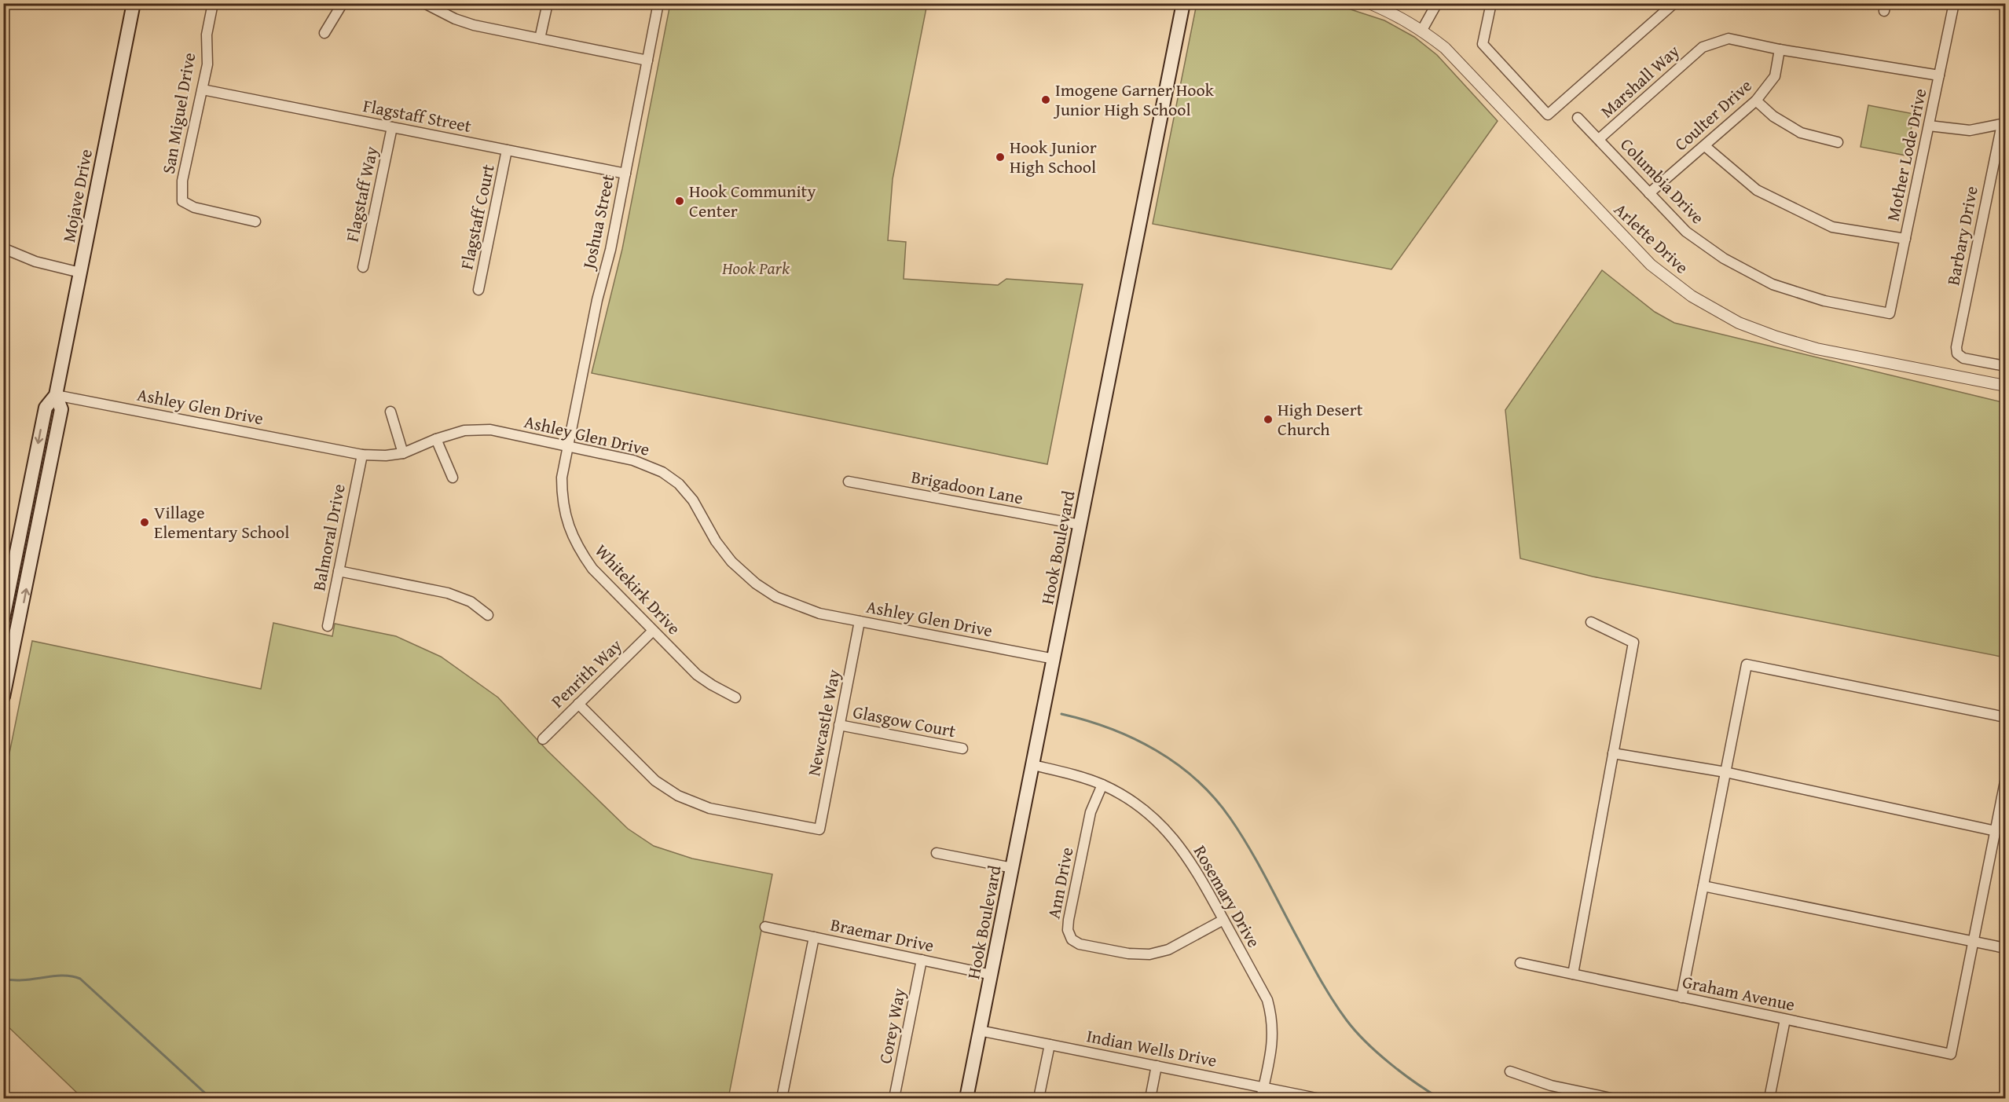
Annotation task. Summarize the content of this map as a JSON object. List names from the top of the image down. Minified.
{"streets":{"main road":["Mojave Drive","Hook Boulevard"],"street":["Marshall Way","San Miguel Drive","Coulter Drive","Flagstaff Street","Mother Lode Drive","Columbia Drive","Flagstaff Way","Flagstaff Court","Joshua Street","Barbary Drive","Arlette Drive","Ashley Glen Drive","Brigadoon Lane","Balmoral Drive","Whitekirk Drive","Penrith Way","Glasgow Court","Newcastle Way","Ann Drive","Rosemary Drive","Braemar Drive","Graham Avenue","Corey Way","Indian Wells Drive"]},"crossings":[["Marshall Way","Coulter Drive"],["Marshall Way","Columbia Drive"],["San Miguel Drive","Flagstaff Street"],["Coulter Drive","Columbia Drive"],["Flagstaff Street","Flagstaff Way"],["Flagstaff Street","Flagstaff Court"],["Flagstaff Street","Joshua Street"],["Mother Lode Drive","Columbia Drive"],["Mojave Drive","Ashley Glen Drive"],["Joshua Street","Ashley Glen Drive"],["Joshua Street","Whitekirk Drive"],["Ashley Glen Drive","Balmoral Drive"],["Ashley Glen Drive","Hook Boulevard"],["Ashley Glen Drive","Whitekirk Drive"],["Ashley Glen Drive","Newcastle Way"],["Brigadoon Lane","Hook Boulevard"],["Hook Boulevard","Rosemary Drive"],["Hook Boulevard","Braemar Drive"],["Hook Boulevard","Indian Wells Drive"],["Whitekirk Drive","Penrith Way"],["Penrith Way","Newcastle Way"],["Glasgow Court","Newcastle Way"],["Ann Drive","Rosemary Drive"],["Rosemary Drive","Indian Wells Drive"],["Braemar Drive","Corey Way"]],"parks":["Hook Park"],"places":["Imogene Garner Hook Junior High School","Hook Junior High School","Hook Community Center","High Desert Church","Village Elementary School"]}
